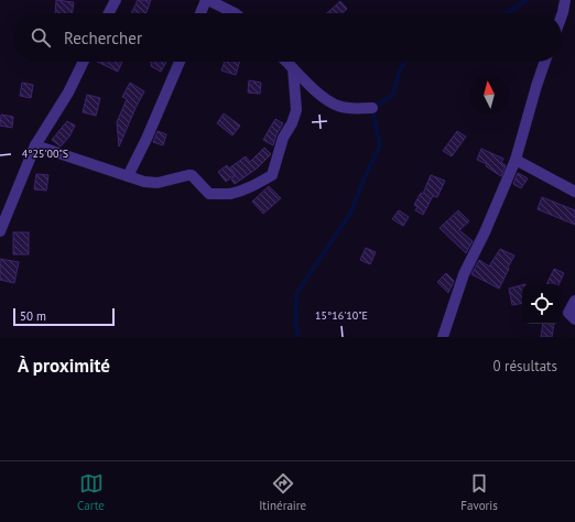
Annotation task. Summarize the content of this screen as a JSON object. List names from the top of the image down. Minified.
{"scale_bar":"50 m","north":"top","page":{"search":"Rechercher","scale":"50 m","heading":["À proximité","0 résultats"],"nav":["Carte","Itinéraire","Favoris"]},"coordinates":["4°25'00\"S","15°16'10\"E"]}
